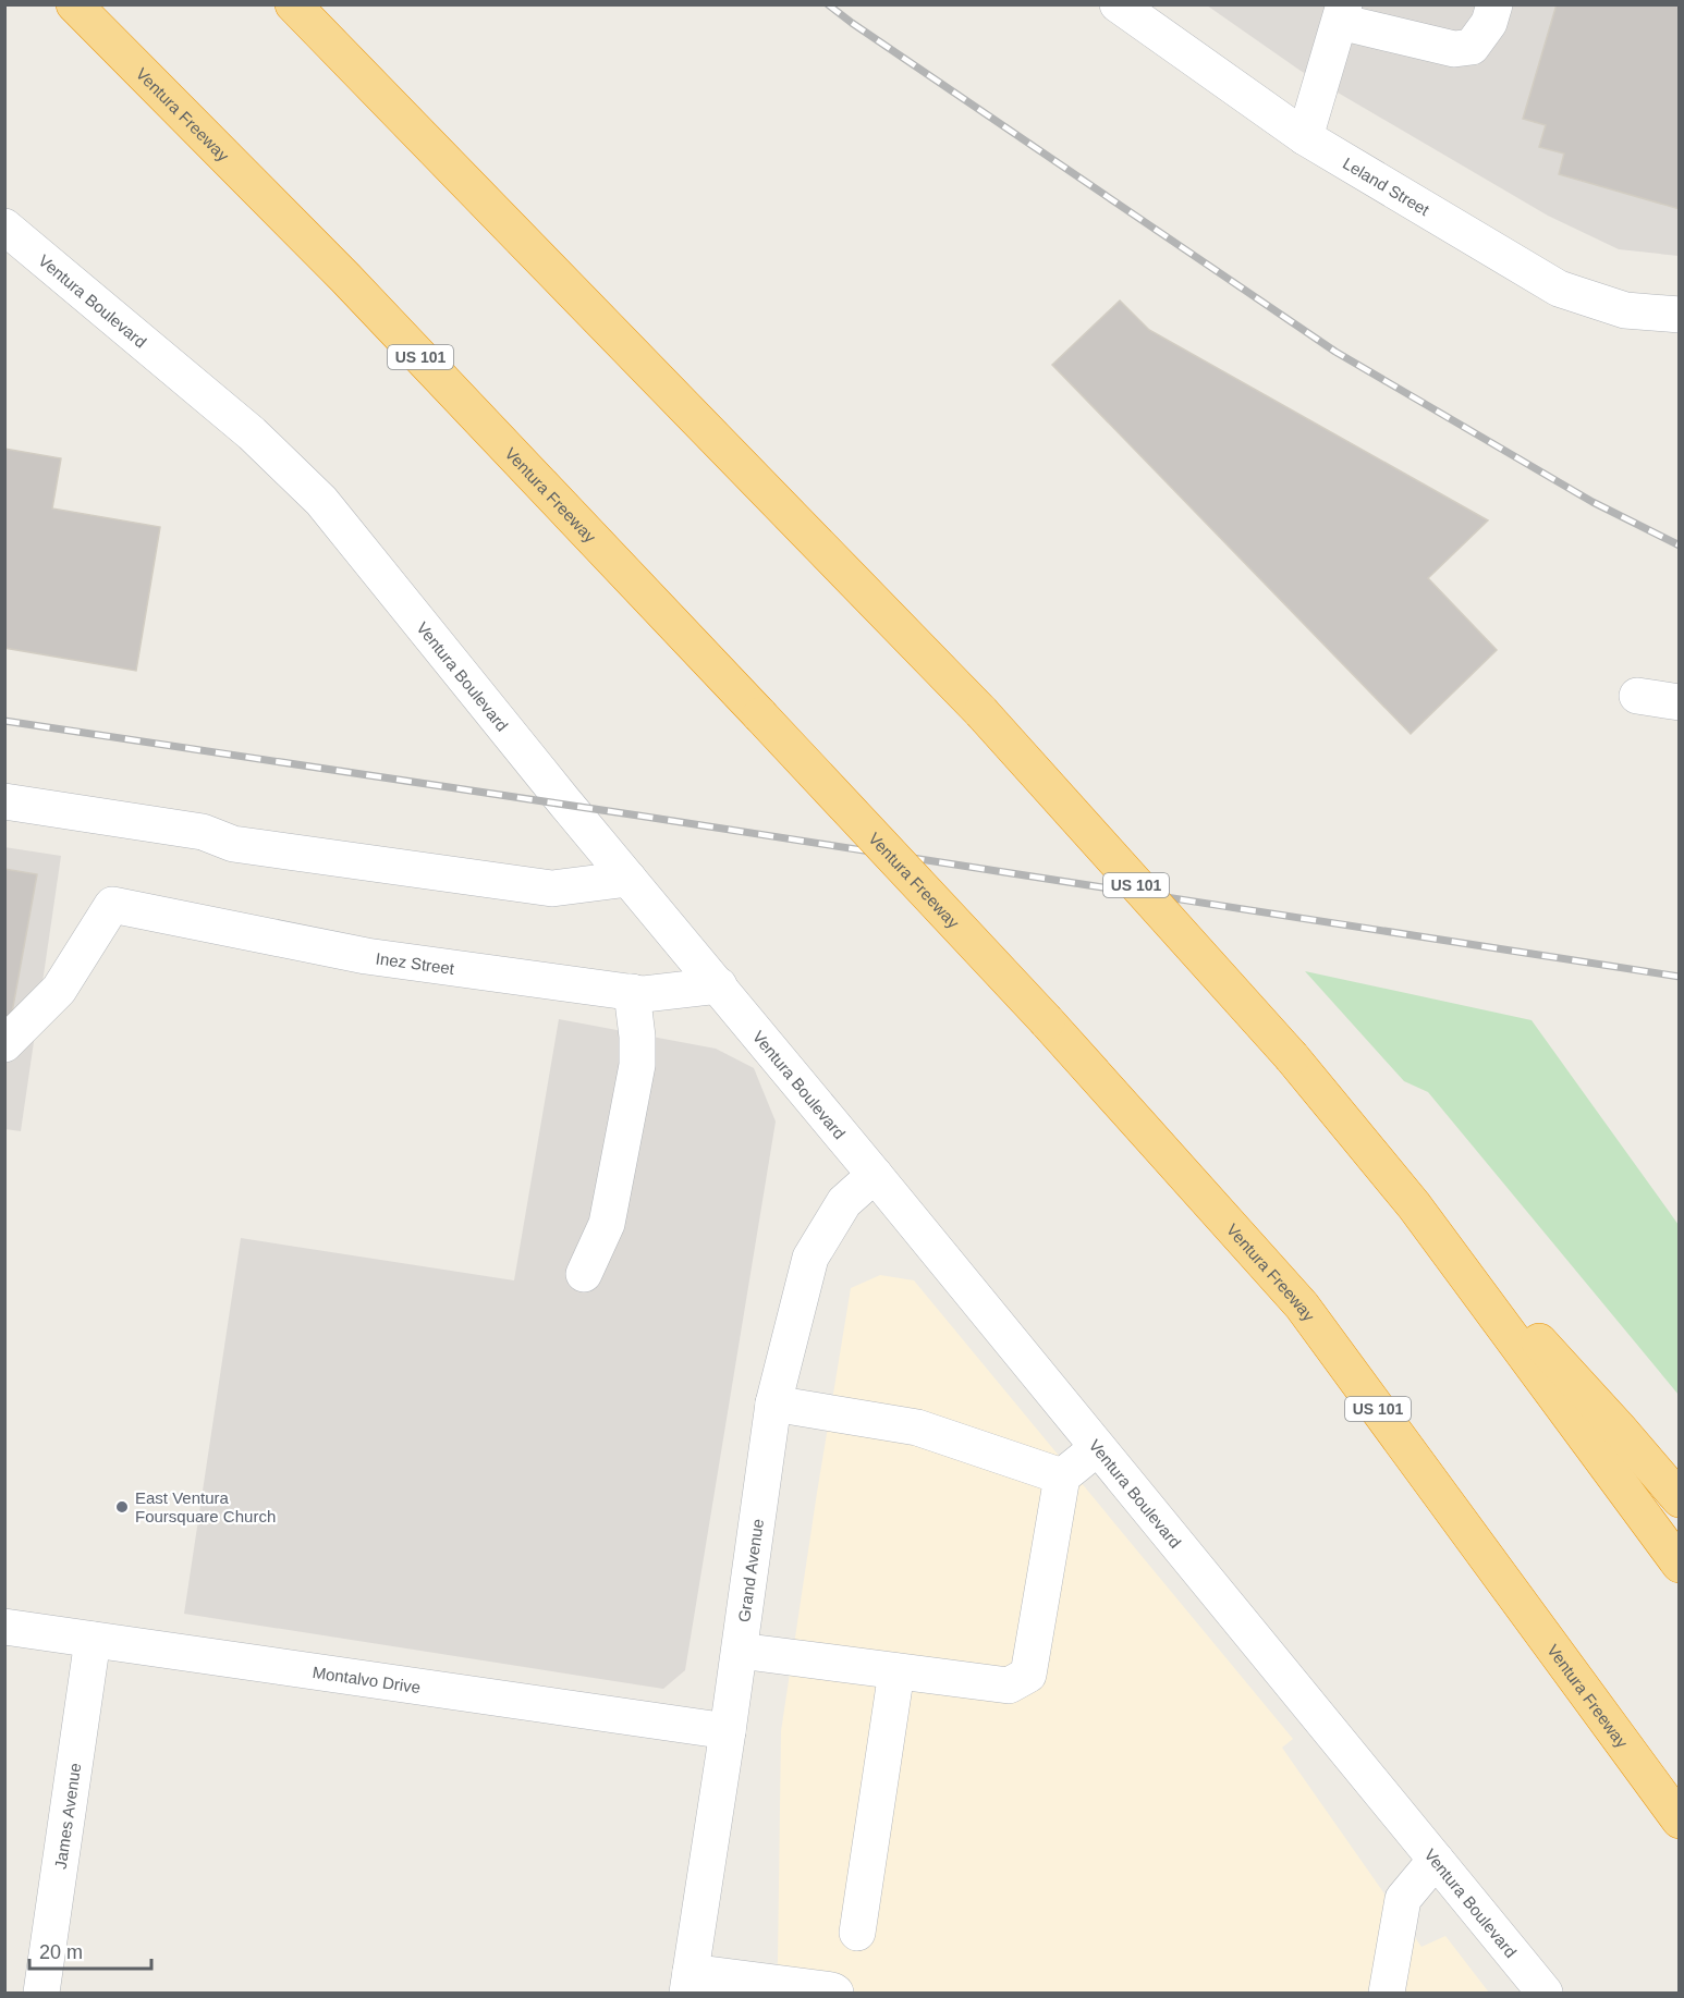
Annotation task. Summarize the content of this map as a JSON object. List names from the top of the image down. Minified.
{"streets":{"highway":["Ventura Freeway","US 101"],"street":["Leland Street","Ventura Boulevard","Inez Street","Grand Avenue","Montalvo Drive","James Avenue"]},"crossings":[["Ventura Boulevard","Inez Street"],["Ventura Boulevard","Grand Avenue"],["Grand Avenue","Montalvo Drive"],["Montalvo Drive","James Avenue"]],"places":["East Ventura Foursquare Church"],"scale_bar":"20 m"}
